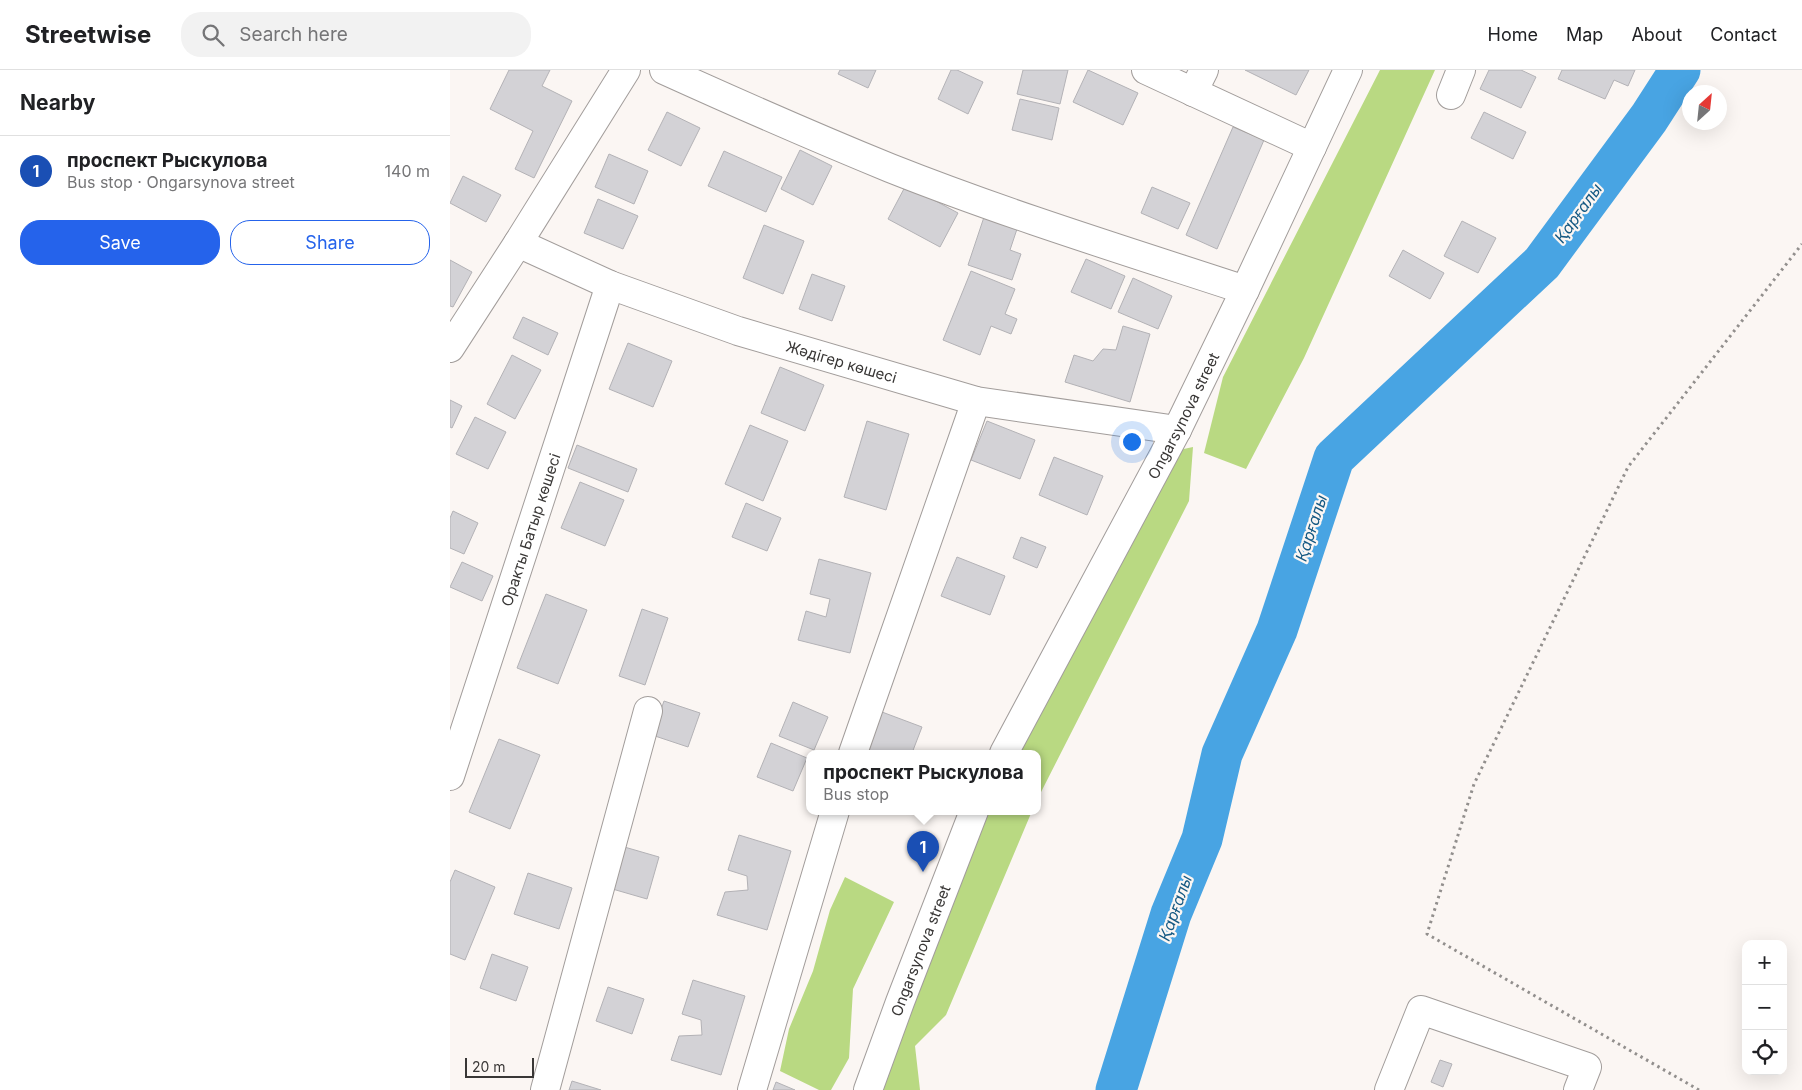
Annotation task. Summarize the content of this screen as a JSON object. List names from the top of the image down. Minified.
{"streets":{"street":["Жәдігер көшесі","Ongarsynova street","Оракты Батыр көшесі"]},"crossings":[["Жәдігер көшесі","Ongarsynova street"],["Жәдігер көшесі","Оракты Батыр көшесі"]],"water":["Қарғалы"],"scale_bar":"20 m","north":"top right","page":{"header":"Streetwise","search":"Search here","nav":["Home","Map","About","Contact"],"heading":"Nearby","list":[{"mark":"1","name":"проспект Рыскулова","note":"Bus stop · Ongarsynova street","value":"140 m"}],"buttons":["Save","Share"],"popup":["проспект Рыскулова","Bus stop"],"pins":"1","map_buttons":["+","−"],"scale":"20 m"}}
